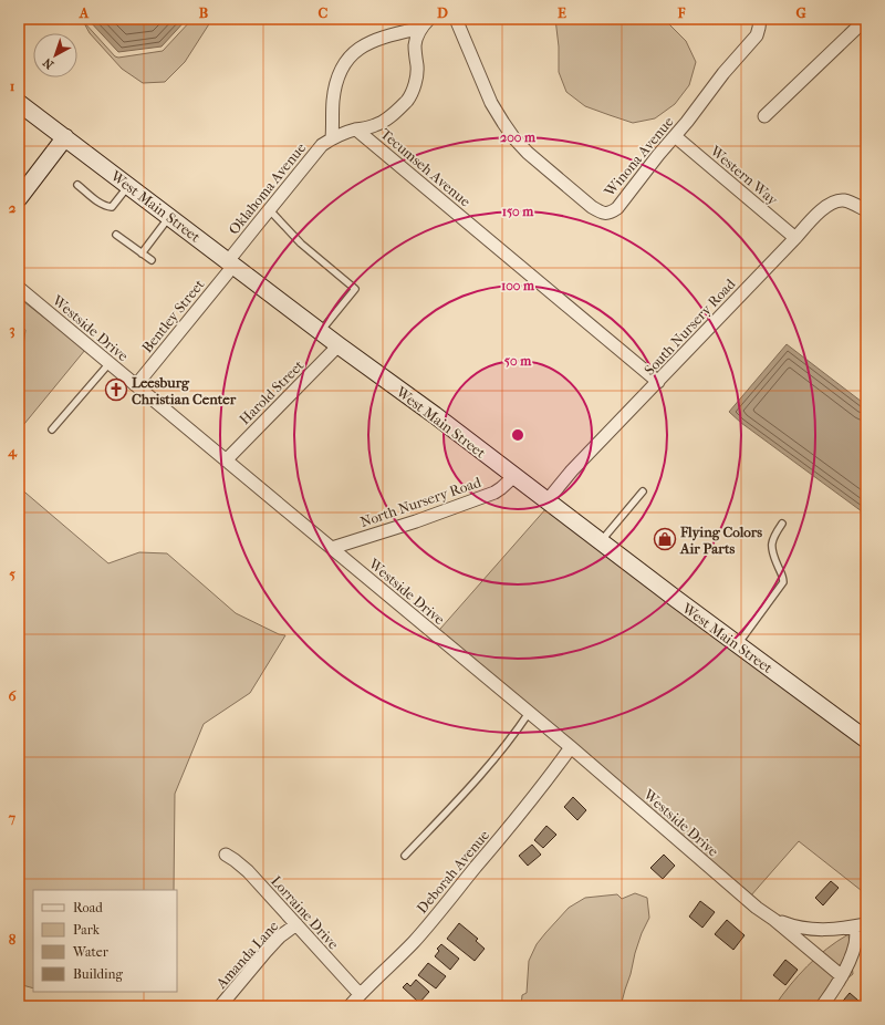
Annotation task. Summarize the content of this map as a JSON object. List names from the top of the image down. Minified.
{"streets":{"main road":["West Main Street"],"street":["Winona Avenue","Tecumseh Avenue","Western Way","Oklahoma Avenue","Bentley Street","South Nursery Road","Westside Drive","Harold Street","North Nursery Road","Deborah Avenue","Lorraine Drive","Amanda Lane"]},"crossings":[["Winona Avenue","Western Way"],["Tecumseh Avenue","South Nursery Road"],["Western Way","South Nursery Road"],["Oklahoma Avenue","West Main Street"],["Oklahoma Avenue","Bentley Street"],["West Main Street","Bentley Street"],["West Main Street","South Nursery Road"],["West Main Street","Harold Street"],["West Main Street","North Nursery Road"],["Bentley Street","Westside Drive"],["Westside Drive","Harold Street"],["Westside Drive","North Nursery Road"],["Westside Drive","Deborah Avenue"],["Deborah Avenue","Lorraine Drive"],["Lorraine Drive","Amanda Lane"]],"places":{"church":["Leesburg Christian Center"],"shop":["Flying Colors Air Parts"]},"legend":["Road","Park","Water","Building"],"north":"bottom left","grid":{"columns":["A","B","C","D","E","F","G"],"rows":["1","2","3","4","5","6","7","8"]},"rings":["200 m","150 m","100 m","50 m"]}
